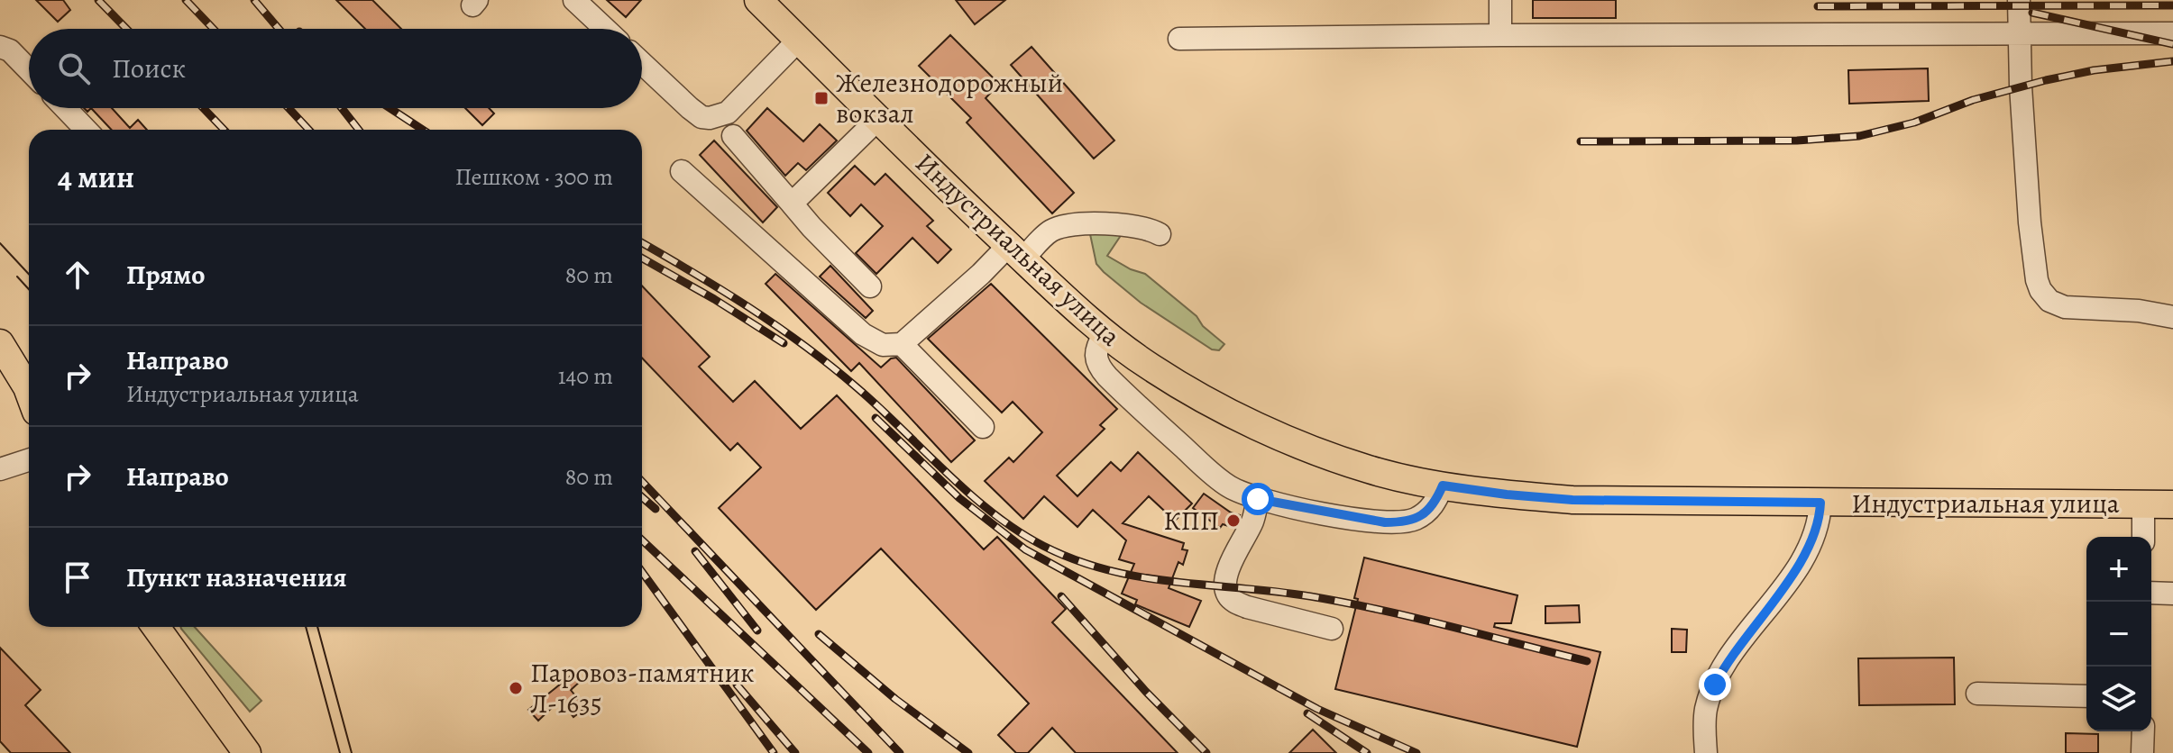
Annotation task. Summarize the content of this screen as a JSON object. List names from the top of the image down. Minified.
{"streets":{"main road":["Индустриальная улица"]},"places":{"transit":["Железнодорожный вокзал"],"other":["КПП","Паровоз-памятник Л-1635"]},"page":{"search":"Поиск","heading":["4 мин","Пешком · 300 m"],"list":[["Прямо","80 m"],["Направо","Индустриальная улица","140 m"],["Направо","80 m"],"Пункт назначения"],"map_buttons":["+","−"]}}
